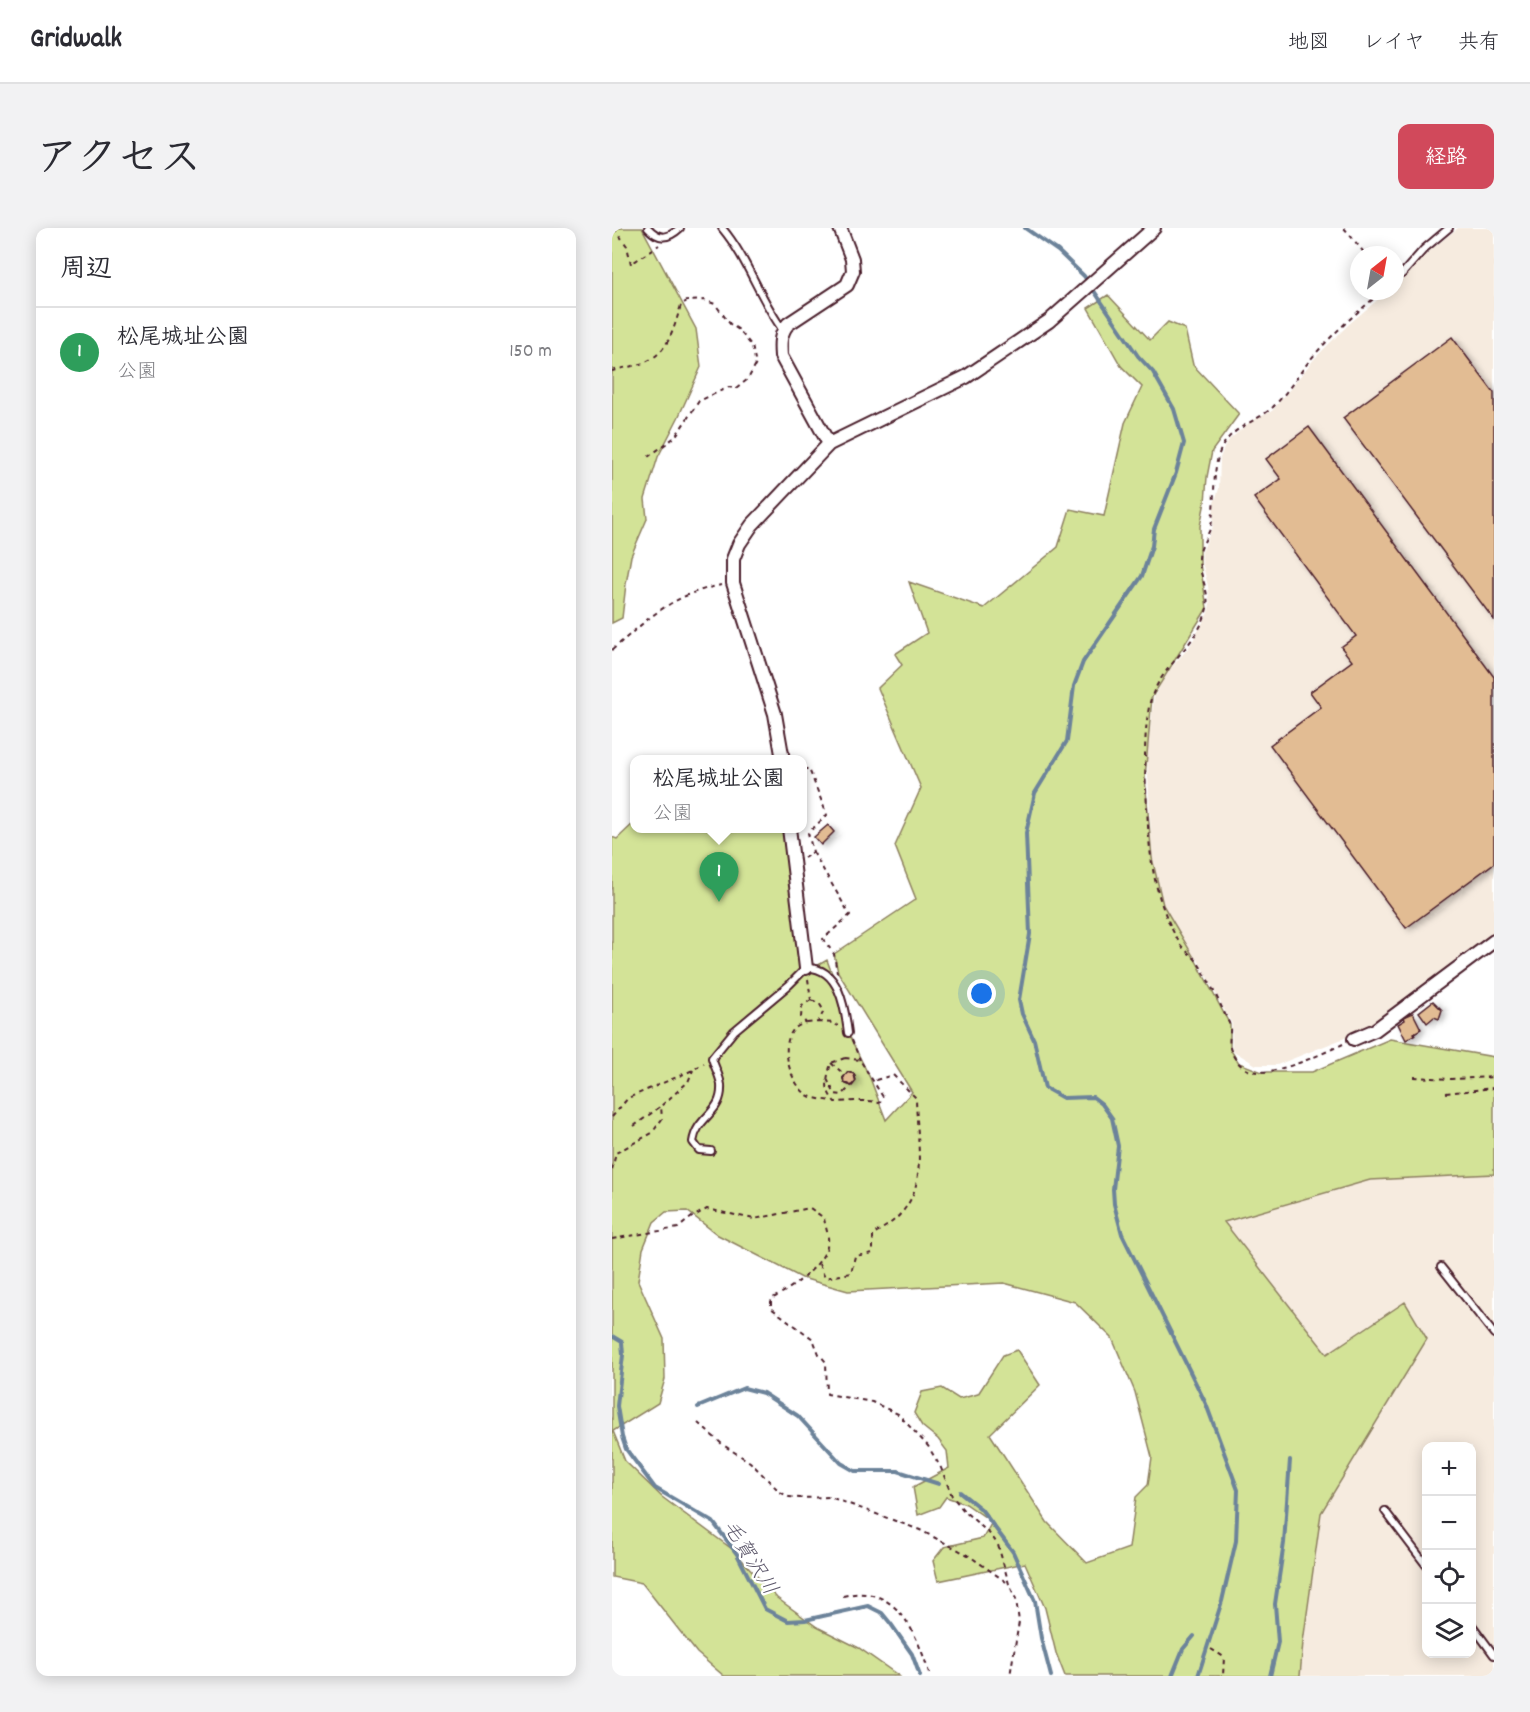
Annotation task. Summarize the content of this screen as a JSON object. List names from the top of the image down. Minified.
{"water":["毛賀沢川"],"north":"top right","page":{"header":"Gridwalk","nav":["地図","レイヤ","共有"],"title":"アクセス","buttons":"経路","heading":"周辺","list":[{"mark":"1","name":"松尾城址公園","note":"公園","value":"150 m"}],"popup":["松尾城址公園","公園"],"pins":"1","map_buttons":["+","−"]}}
